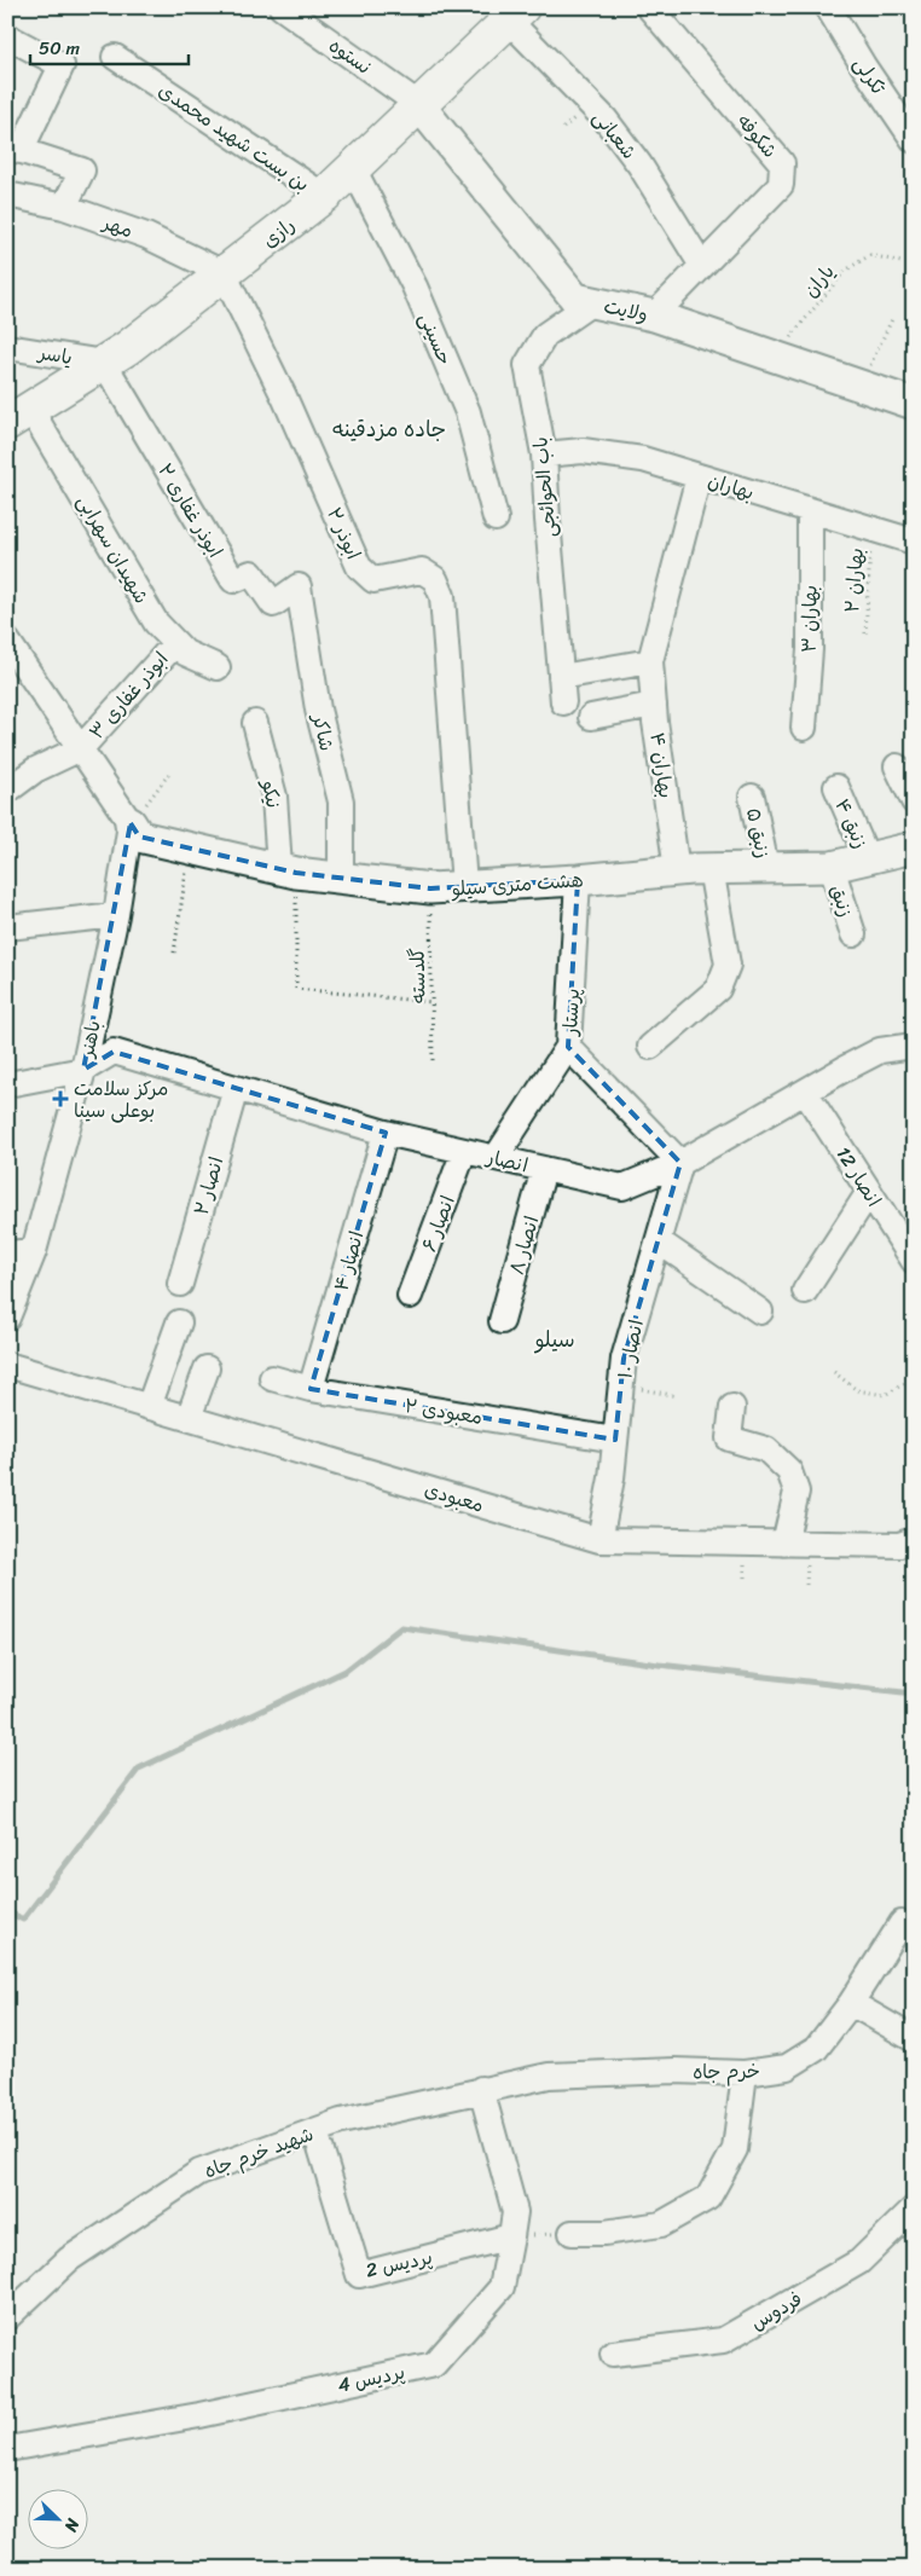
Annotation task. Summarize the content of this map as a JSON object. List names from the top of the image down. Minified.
{"streets":{"main road":["رازی"],"street":["نستوه","تکرلی","شعبانی","شکوفه","بن بست شهید محمدی","مهر","ولایت","حسینی","یاسر","بهاران","باب الحوائجی","ابوذر غفاری ۲","ابوذر ۲","شهیدان سهرابی","بهاران ۳","ابوذر غفاری ۳","شاکر","بهاران ۴","نیکو","زنبق ۴","زنبق ۵","هشت متری سیلو","زنبق","پرستار","باهنر","انصار","انصار 12","انصار ۲","انصار ۶","انصار ۸","انصار ۴","انصار ۱۰","معبودی ۲","معبودی","خرم جاه","شهید خرم جاه","پردیس 2","فردوس","پردیس 4"],"path":["یاران","بهاران ۲","گلدسته"]},"crossings":[["نستوه","رازی"],["نستوه","ولایت"],["شعبانی","شکوفه"],["شعبانی","رازی"],["شکوفه","ولایت"],["بن بست شهید محمدی","رازی"],["مهر","رازی"],["مهر","ابوذر ۲"],["رازی","ولایت"],["رازی","حسینی"],["رازی","یاسر"],["رازی","ابوذر غفاری ۲"],["رازی","ابوذر ۲"],["رازی","شهیدان سهرابی"],["یاران","ولایت"],["ولایت","باب الحوائجی"],["یاسر","ابوذر غفاری ۲"],["بهاران","باب الحوائجی"],["بهاران","بهاران ۲"],["بهاران","بهاران ۳"],["بهاران","بهاران ۴"],["ابوذر غفاری ۲","شاکر"],["ابوذر ۲","هشت متری سیلو"],["شهیدان سهرابی","ابوذر غفاری ۳"],["شاکر","هشت متری سیلو"],["بهاران ۴","هشت متری سیلو"],["نیکو","هشت متری سیلو"],["زنبق ۴","هشت متری سیلو"],["زنبق ۵","هشت متری سیلو"],["هشت متری سیلو","زنبق"],["هشت متری سیلو","گلدسته"],["هشت متری سیلو","پرستار"],["هشت متری سیلو","باهنر"],["پرستار","انصار"],["باهنر","انصار"],["انصار","انصار 12"],["انصار","انصار ۲"],["انصار","انصار ۶"],["انصار","انصار ۸"],["انصار","انصار ۴"],["انصار","انصار ۱۰"],["انصار ۴","معبودی ۲"],["انصار ۱۰","معبودی ۲"],["انصار ۱۰","معبودی"],["خرم جاه","شهید خرم جاه"],["خرم جاه","پردیس 4"],["شهید خرم جاه","پردیس 2"],["شهید خرم جاه","پردیس 4"],["پردیس 2","پردیس 4"]],"districts":["جاده مزدقینه","سیلو"],"places":{"health":["مرکز سلامت بوعلی سینا"]},"scale_bar":"50 m","north":"bottom right"}
